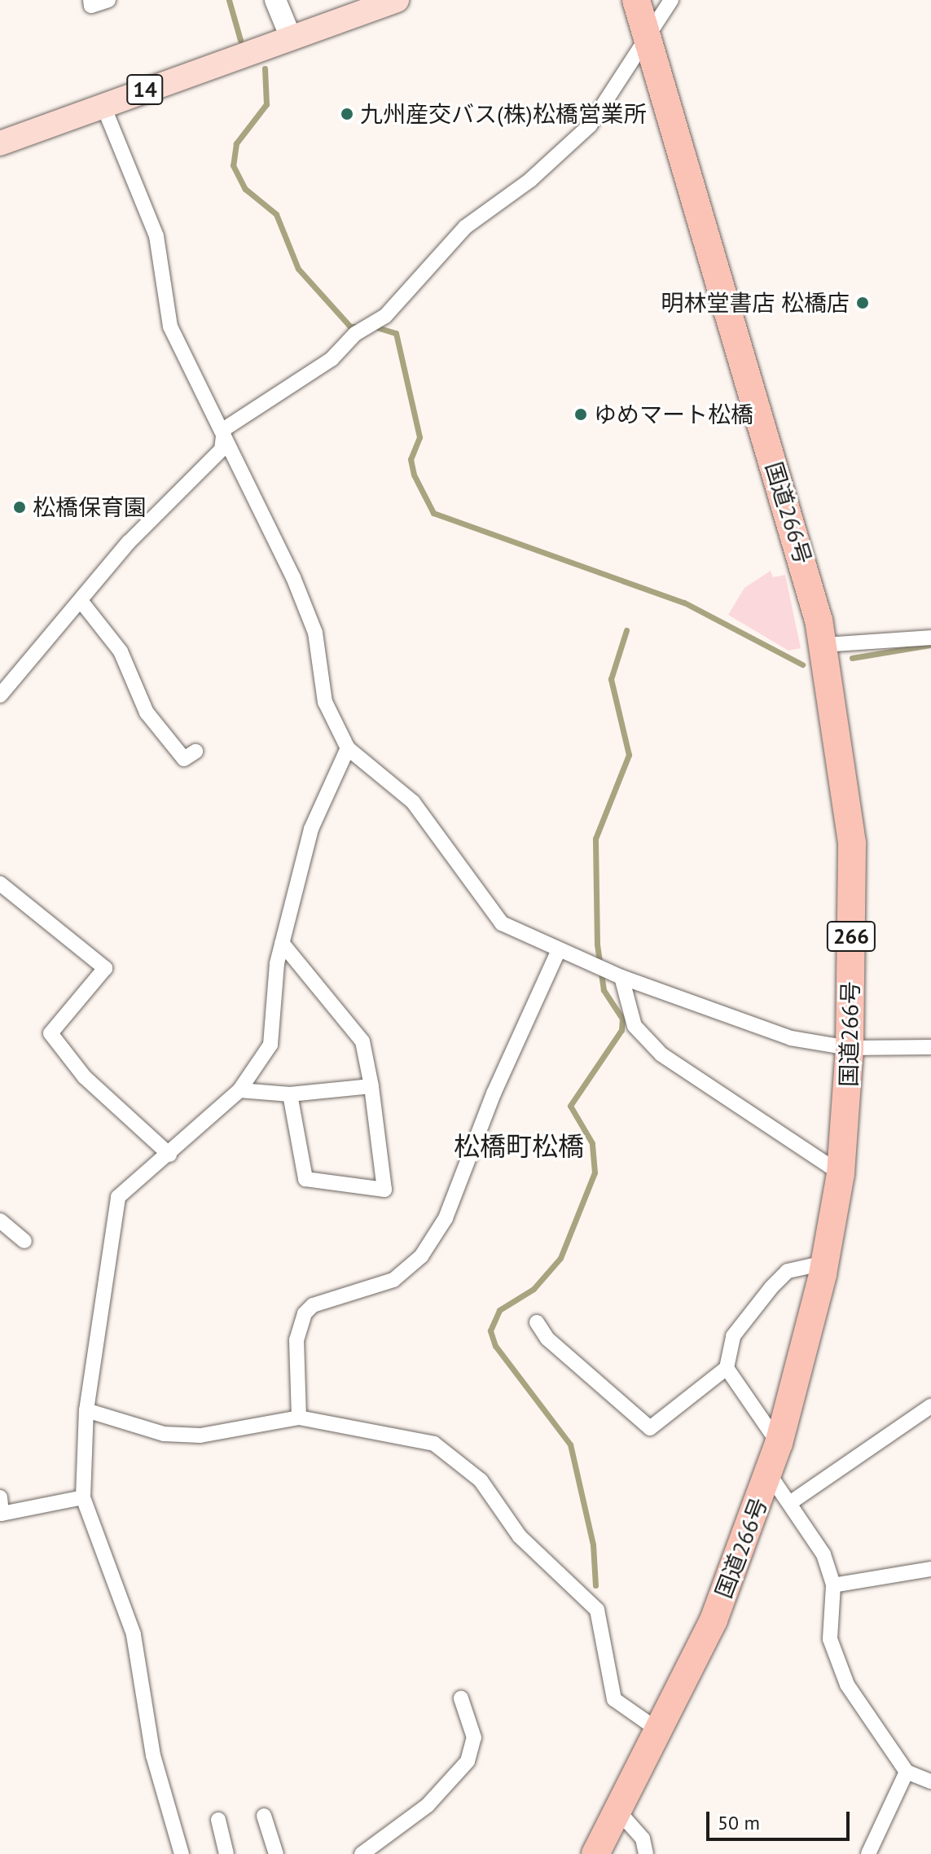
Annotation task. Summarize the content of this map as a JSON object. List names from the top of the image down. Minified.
{"streets":{"highway":["国道266号","266"],"main road":["14"]},"districts":["松橋町松橋"],"places":["九州産交バス(株)松橋営業所","明林堂書店 松橋店","ゆめマート松橋","松橋保育園"],"scale_bar":"50 m"}
